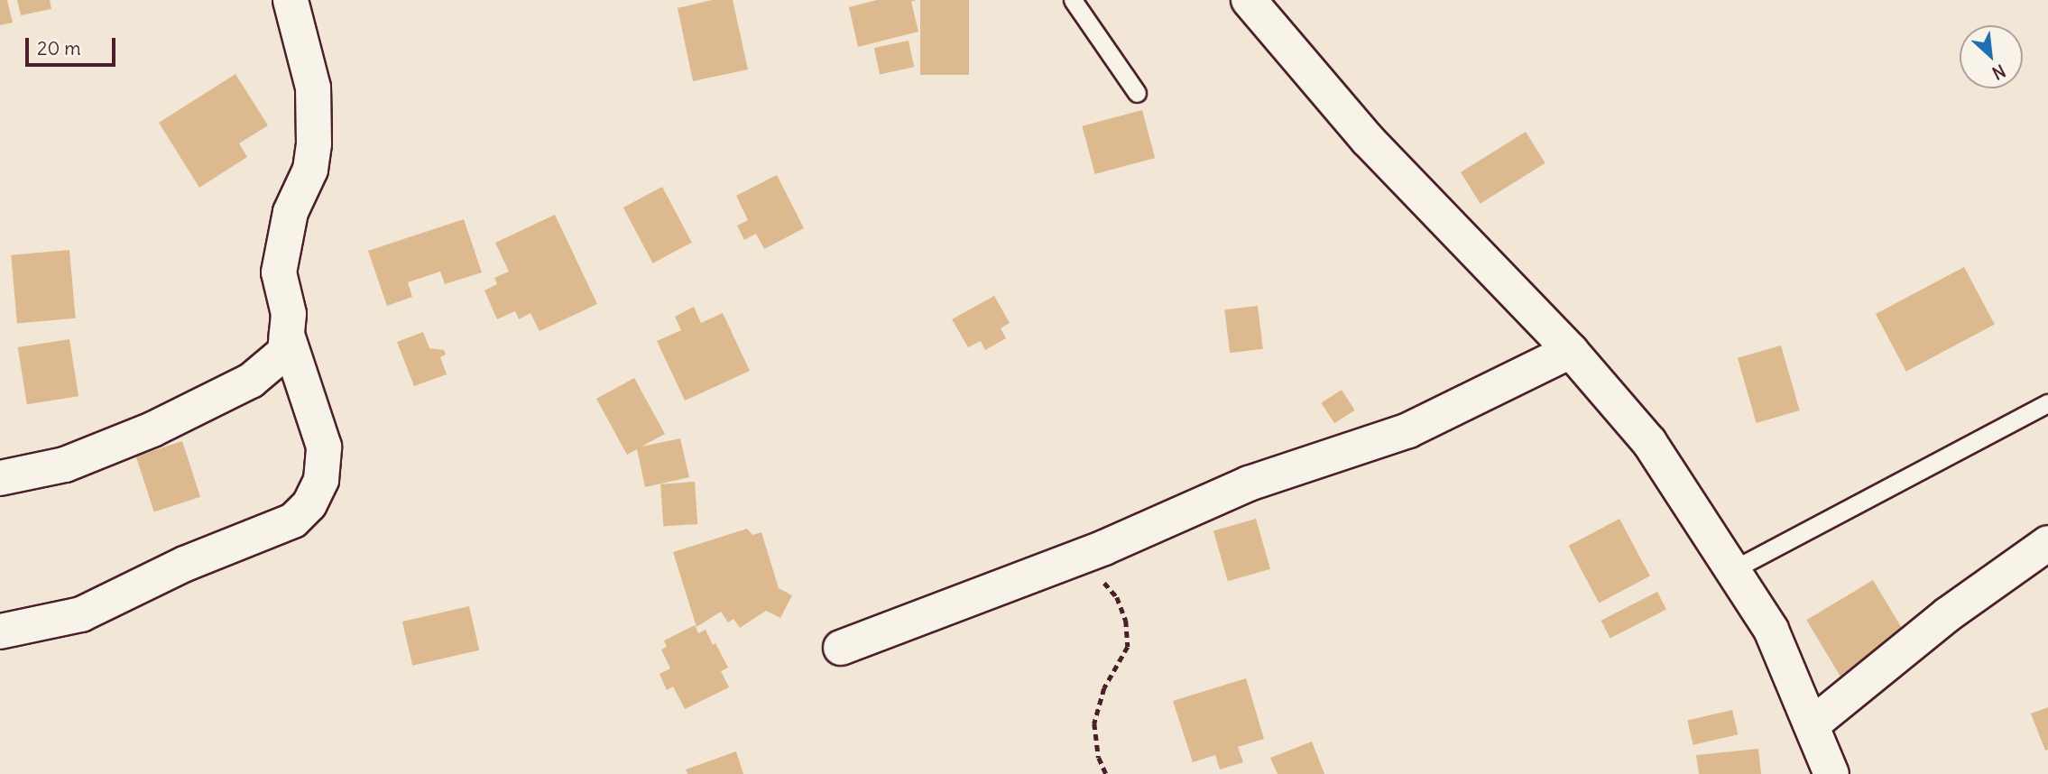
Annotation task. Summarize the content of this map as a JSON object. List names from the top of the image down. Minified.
{"scale_bar":"20 m","north":"bottom right"}
